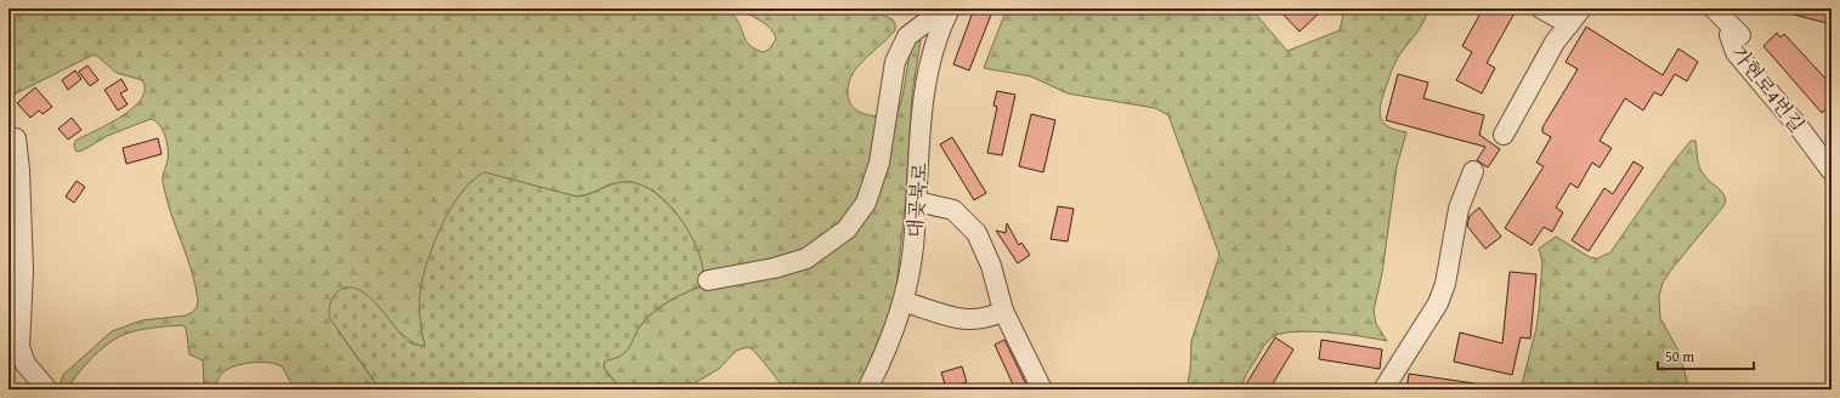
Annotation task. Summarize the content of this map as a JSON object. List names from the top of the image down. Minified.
{"streets":{"street":["가현로4번길","대곶북로"]},"scale_bar":"50 m"}
